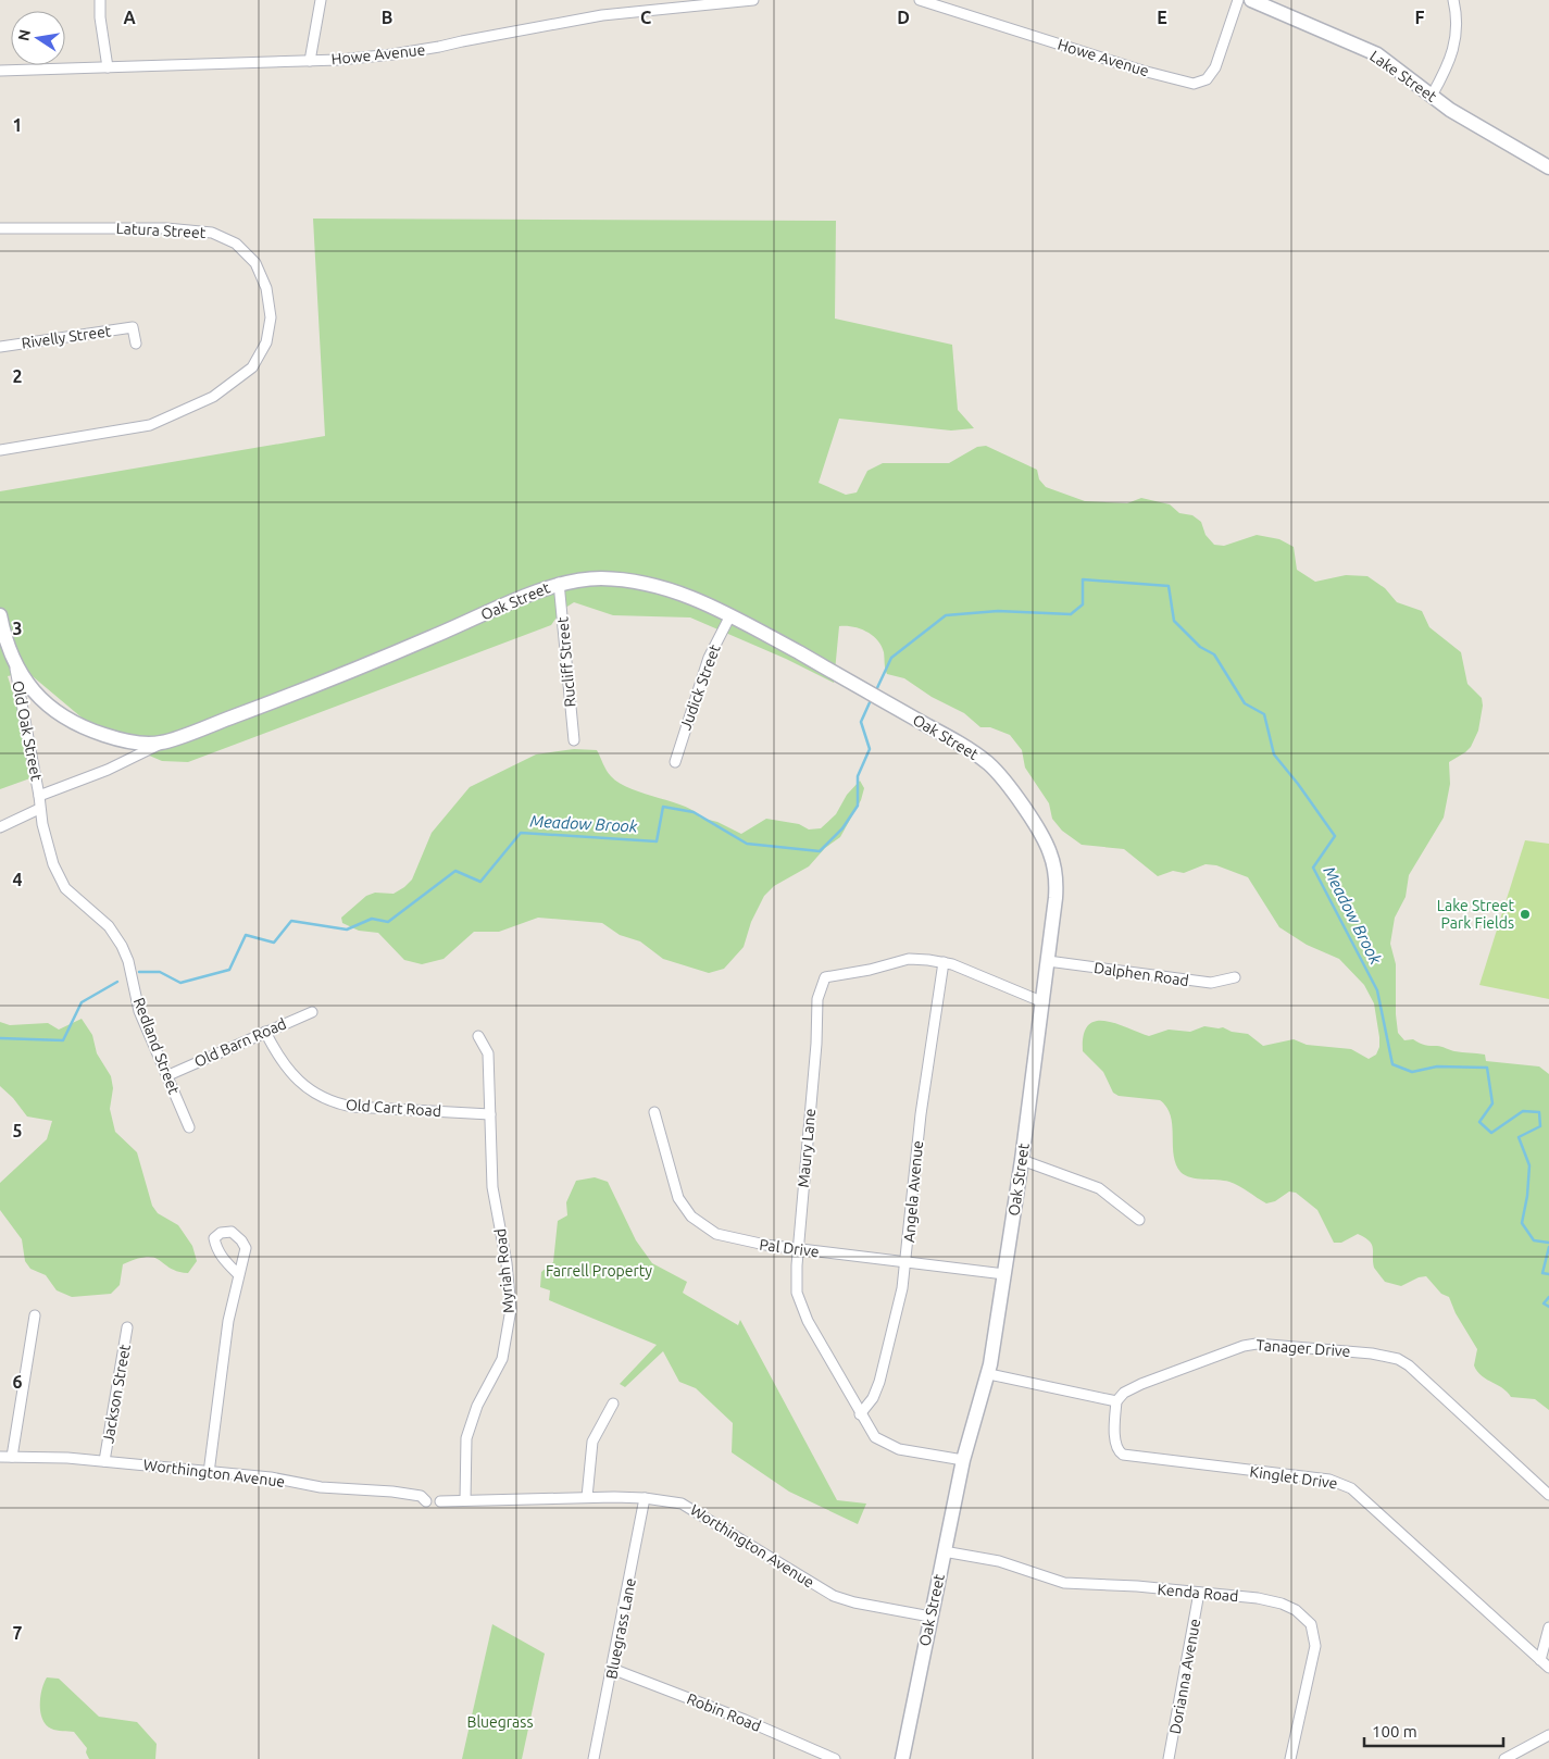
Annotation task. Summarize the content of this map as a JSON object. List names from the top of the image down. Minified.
{"streets":{"street":["Howe Avenue","Lake Street","Latura Street","Rivelly Street","Oak Street","Rucliff Street","Judick Street","Old Oak Street","Dalphen Road","Old Barn Road","Redland Street","Old Cart Road","Maury Lane","Angela Avenue","Pal Drive","Myriah Road","Tanager Drive","Jackson Street","Worthington Avenue","Kinglet Drive","Kenda Road","Bluegrass Lane","Dorianna Avenue","Robin Road"]},"crossings":[["Oak Street","Rucliff Street"],["Oak Street","Judick Street"],["Oak Street","Old Oak Street"],["Oak Street","Dalphen Road"],["Oak Street","Maury Lane"],["Oak Street","Pal Drive"],["Oak Street","Worthington Avenue"],["Oak Street","Kenda Road"],["Old Oak Street","Redland Street"],["Old Barn Road","Redland Street"],["Old Barn Road","Old Cart Road"],["Old Cart Road","Myriah Road"],["Maury Lane","Angela Avenue"],["Maury Lane","Pal Drive"],["Angela Avenue","Pal Drive"],["Myriah Road","Worthington Avenue"],["Tanager Drive","Kinglet Drive"],["Jackson Street","Worthington Avenue"],["Worthington Avenue","Bluegrass Lane"],["Kenda Road","Dorianna Avenue"],["Bluegrass Lane","Robin Road"]],"water":["Meadow Brook"],"parks":["Farrell Property","Bluegrass"],"places":["Lake Street Park Fields"],"scale_bar":"100 m","north":"left","grid":{"columns":["A","B","C","D","E","F"],"rows":["1","2","3","4","5","6","7"]}}
